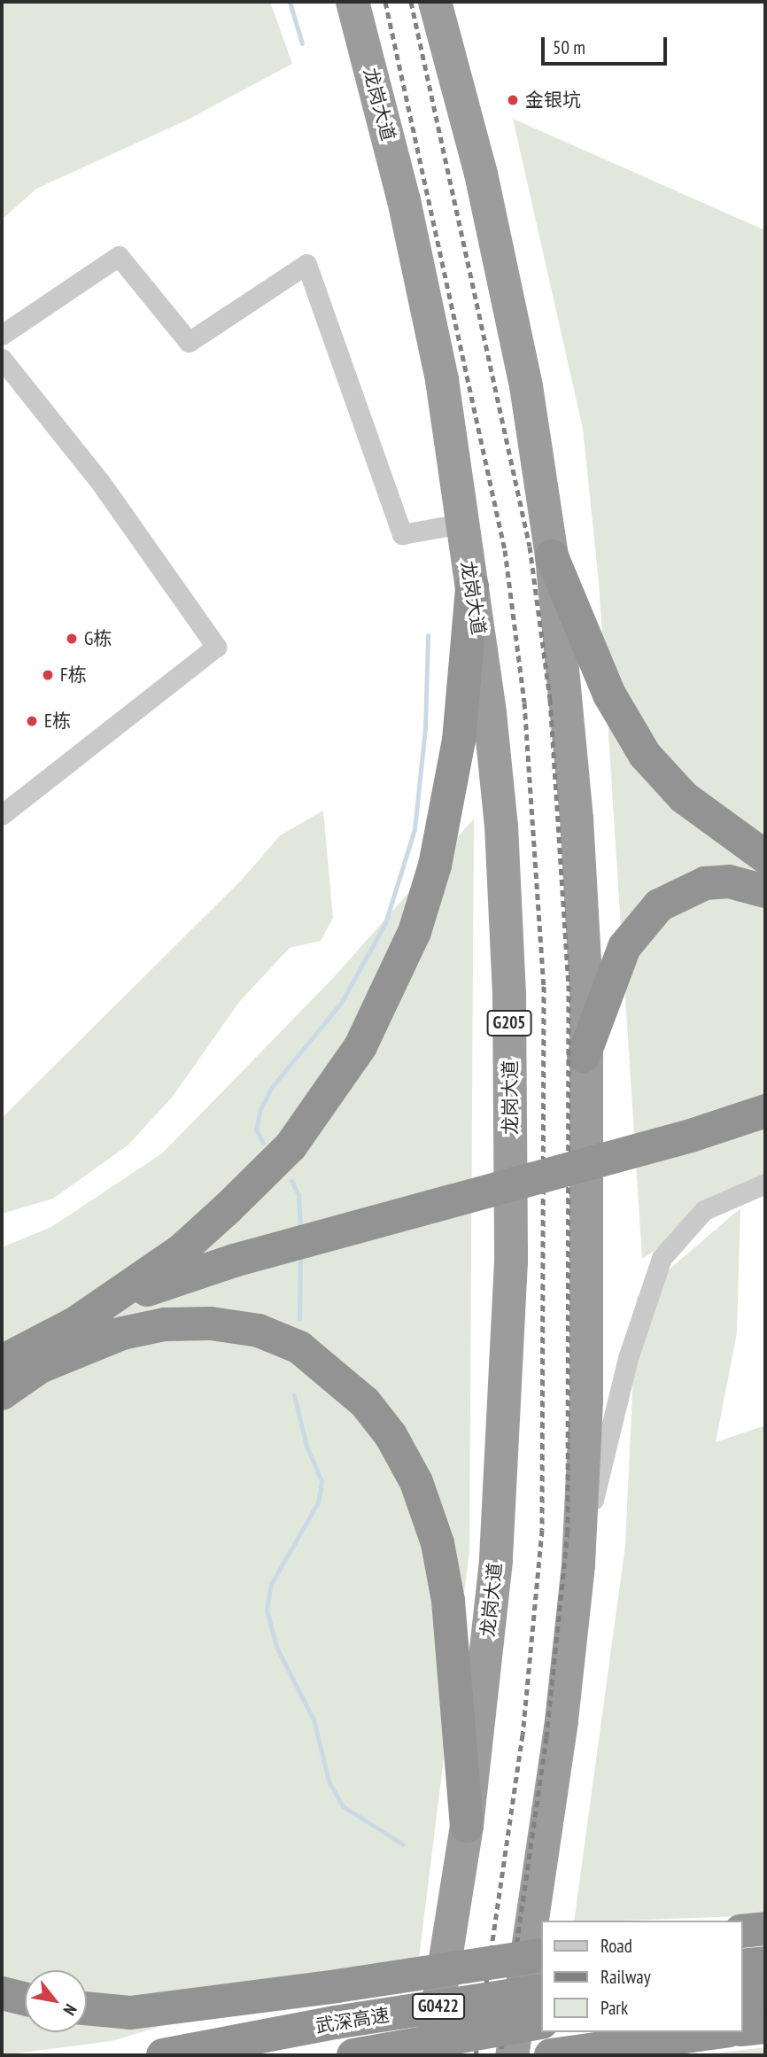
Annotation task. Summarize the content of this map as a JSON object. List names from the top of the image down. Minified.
{"streets":{"highway":["龙岗大道","G205","G0422","武深高速"]},"places":["金银坑","G栋","F栋","E栋"],"legend":["Road","Railway","Park"],"scale_bar":"50 m","north":"bottom right"}
